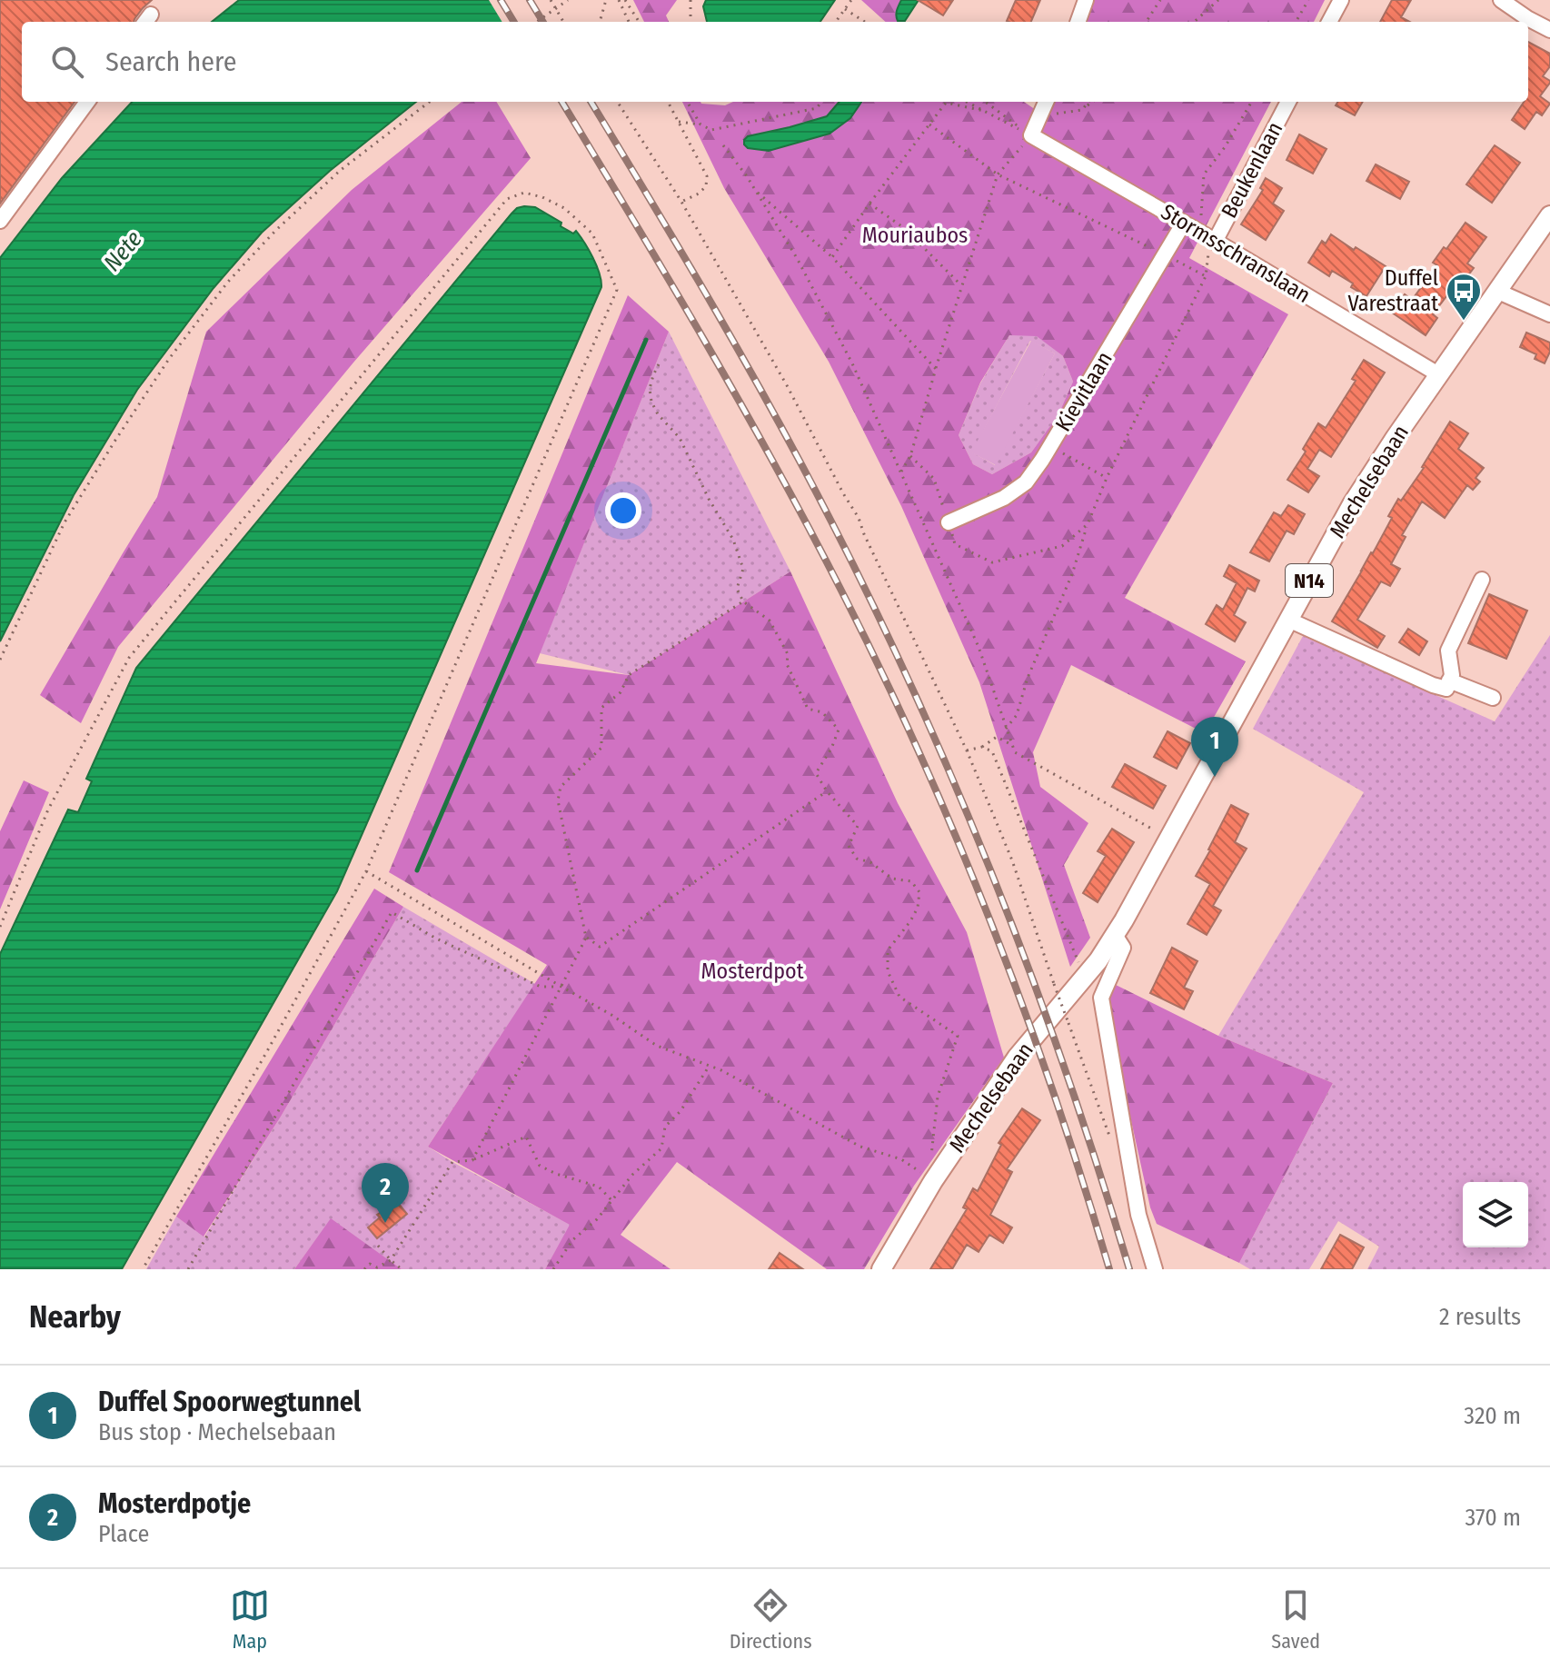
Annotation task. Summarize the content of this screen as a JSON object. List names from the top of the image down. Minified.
{"streets":{"main road":["Mechelsebaan","N14"],"street":["Beukenlaan","Stormsschranslaan","Kievitlaan"]},"crossings":[["Beukenlaan","Stormsschranslaan"],["Stormsschranslaan","Kievitlaan"],["Stormsschranslaan","Mechelsebaan"],["Stormsschranslaan","N14"],["Mechelsebaan","N14"]],"water":["Nete"],"parks":["Mouriaubos","Mosterdpot"],"places":{"bus stop":["Duffel Varestraat"]},"page":{"search":"Search here","pins":["1","2"],"heading":["Nearby","2 results"],"list":[{"mark":"1","name":"Duffel Spoorwegtunnel","note":"Bus stop · Mechelsebaan","value":"320 m"},{"mark":"2","name":"Mosterdpotje","note":"Place","value":"370 m"}],"nav":["Map","Directions","Saved"]}}
